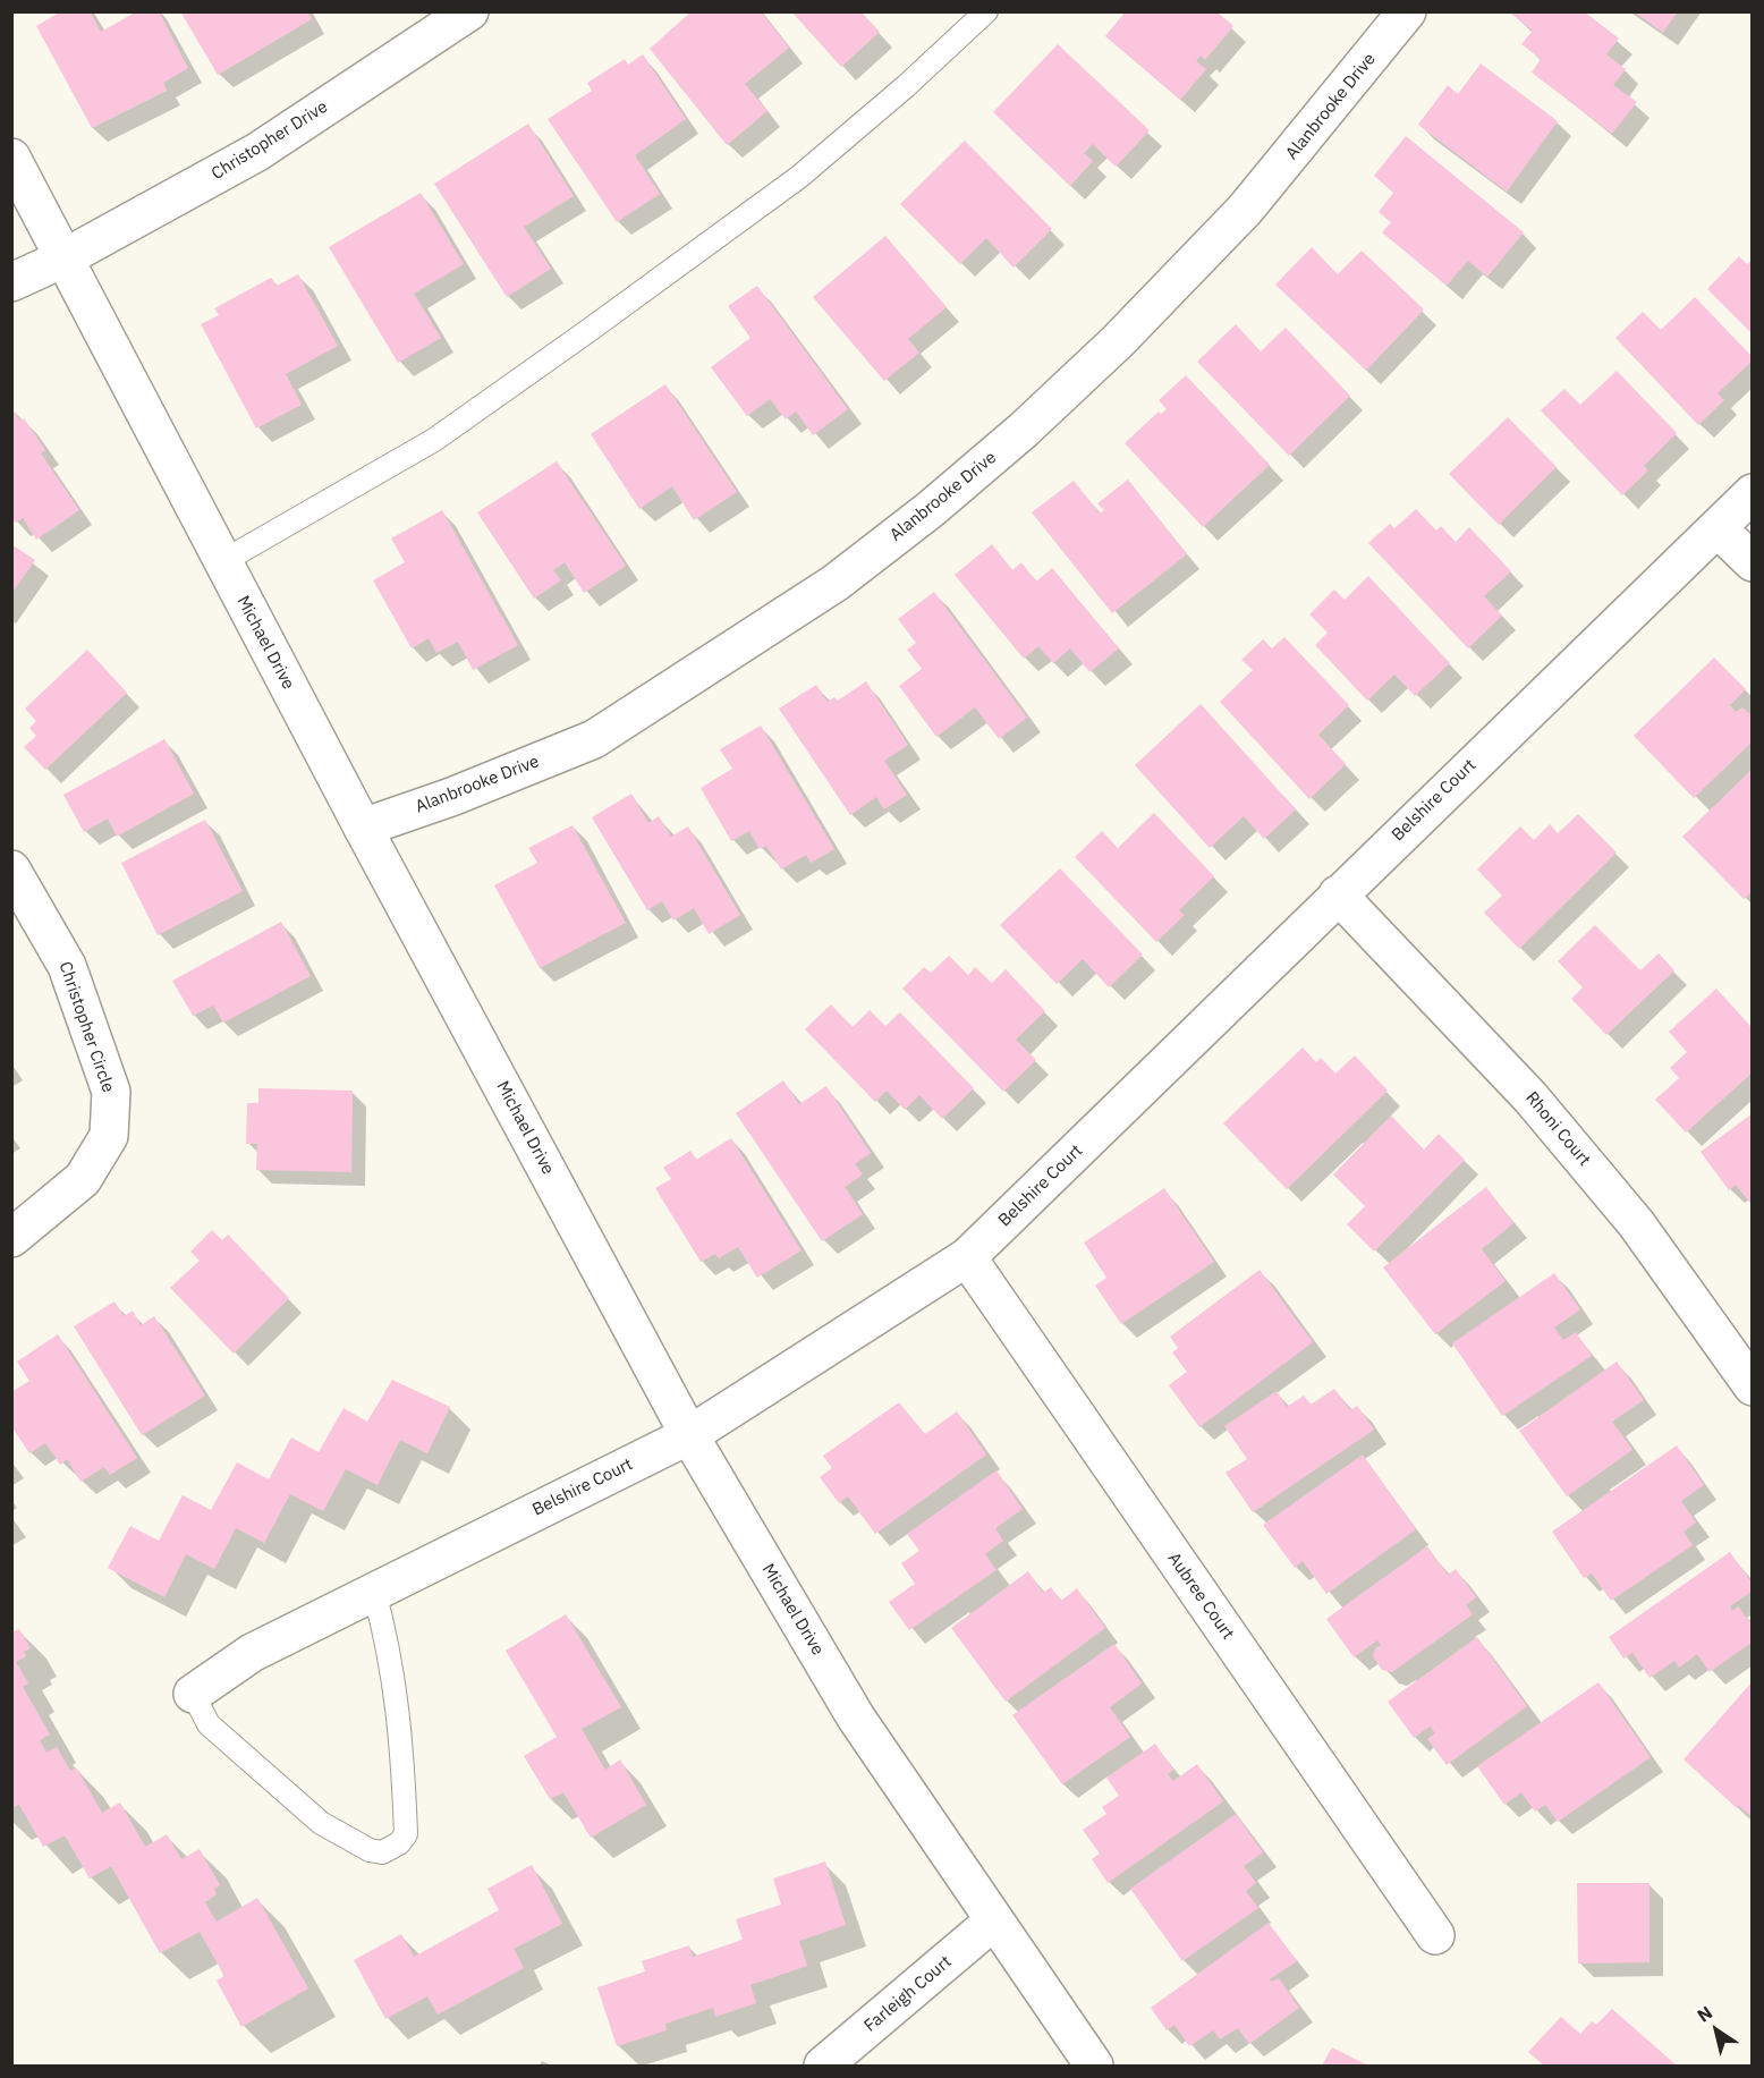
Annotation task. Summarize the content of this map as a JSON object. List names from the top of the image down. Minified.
{"streets":{"street":["Alanbrooke Drive","Christopher Drive","Michael Drive","Belshire Court","Christopher Circle","Rhoni Court","Aubree Court","Farleigh Court"]},"crossings":[["Alanbrooke Drive","Michael Drive"],["Christopher Drive","Michael Drive"],["Michael Drive","Belshire Court"],["Michael Drive","Farleigh Court"],["Belshire Court","Rhoni Court"],["Belshire Court","Aubree Court"]],"north":"top left"}
